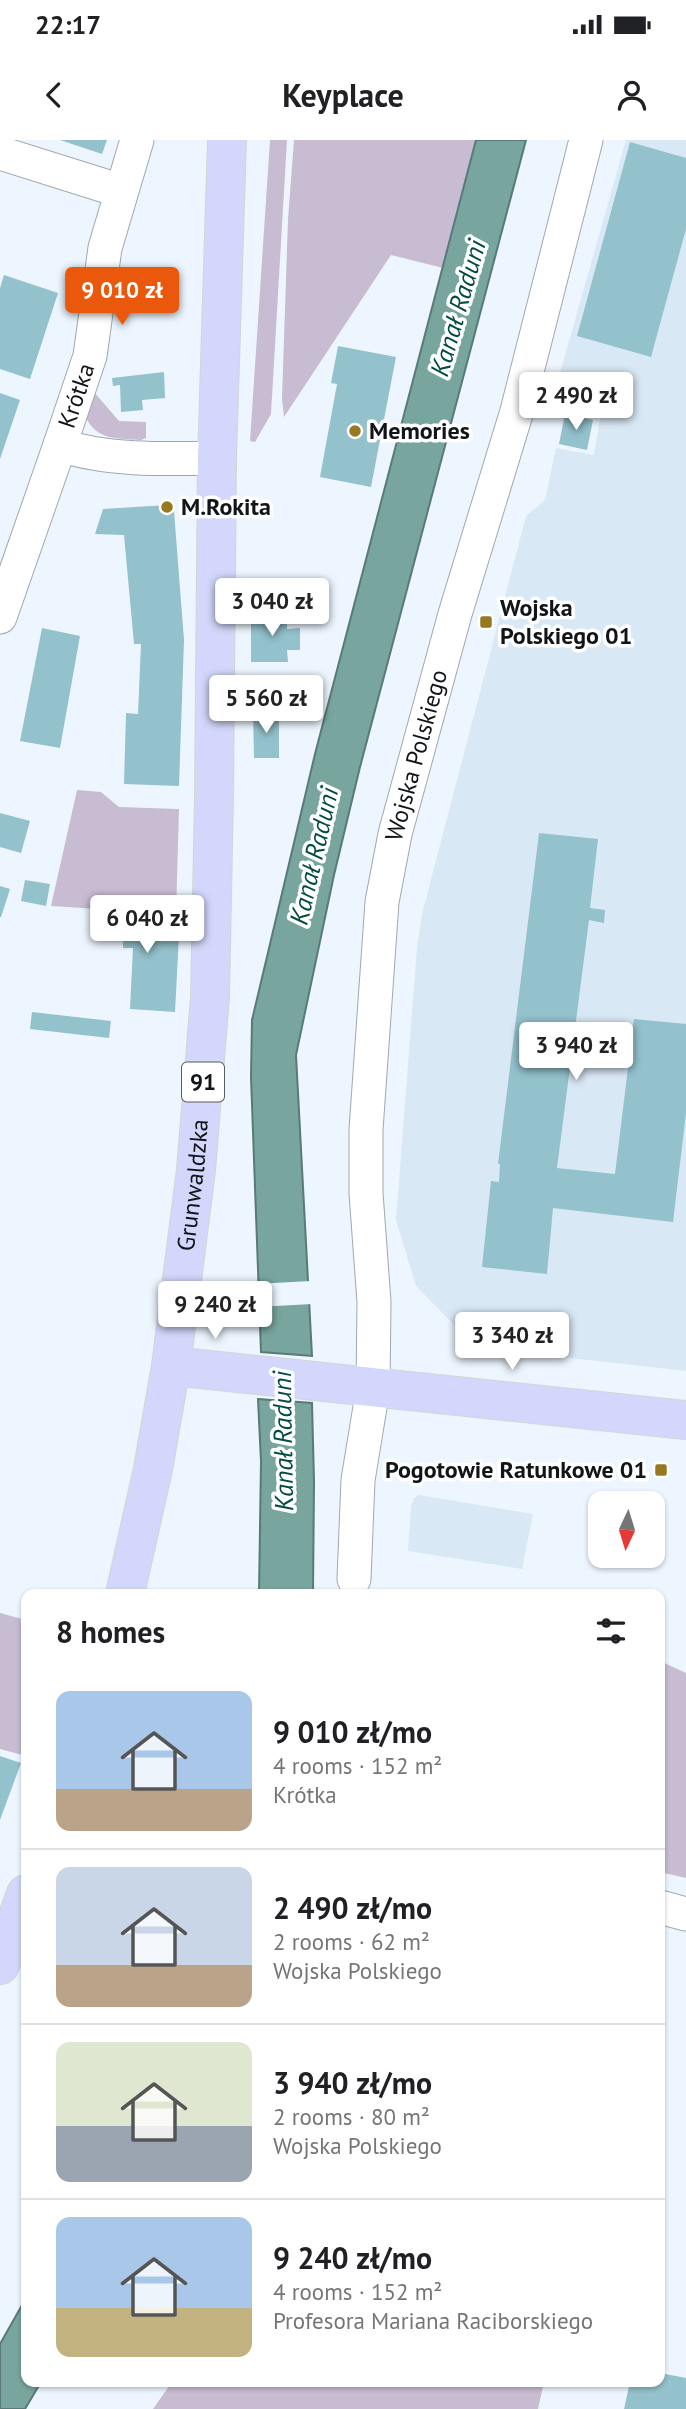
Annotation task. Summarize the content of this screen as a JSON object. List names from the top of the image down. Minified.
{"streets":{"main road":["91","Grunwaldzka"],"street":["Krótka","Wojska Polskiego"]},"crossings":[["Krótka","Grunwaldzka"]],"water":["Kanał Raduni"],"places":{"other":["Memories","M.Rokita"],"transit":["Wojska Polskiego 01","Pogotowie Ratunkowe 01"]},"north":"bottom","page":{"status":"22:17","header":"Keyplace","price":["9 010 zł","2 490 zł","3 040 zł","5 560 zł","6 040 zł","3 940 zł","9 240 zł","3 340 zł"],"heading":"8 homes","list":[{"name":"9 010 zł/mo","note":"4 rooms · 152 m² · Krótka"},{"name":"2 490 zł/mo","note":"2 rooms · 62 m² · Wojska Polskiego"},{"name":"3 940 zł/mo","note":"2 rooms · 80 m² · Wojska Polskiego"},{"name":"9 240 zł/mo","note":"4 rooms · 152 m² · Profesora Mariana Raciborskiego"}]}}
